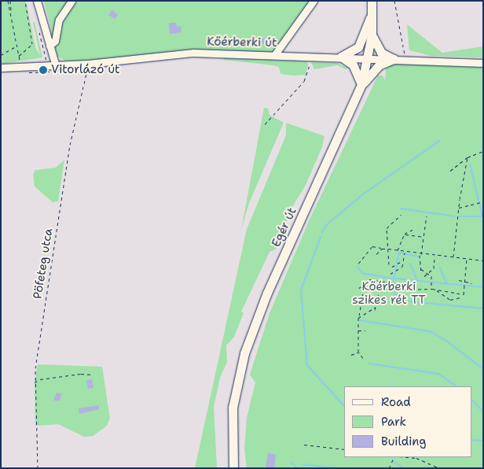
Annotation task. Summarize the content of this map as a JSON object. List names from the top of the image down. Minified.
{"streets":{"main road":["Egér út"],"street":["Kőérberki út"],"path":["Pöfeteg utca"]},"crossings":[["Kőérberki út","Egér út"]],"parks":["Kőérberki szikes rét TT"],"places":["Vitorlázó út"],"legend":["Road","Park","Building"]}
